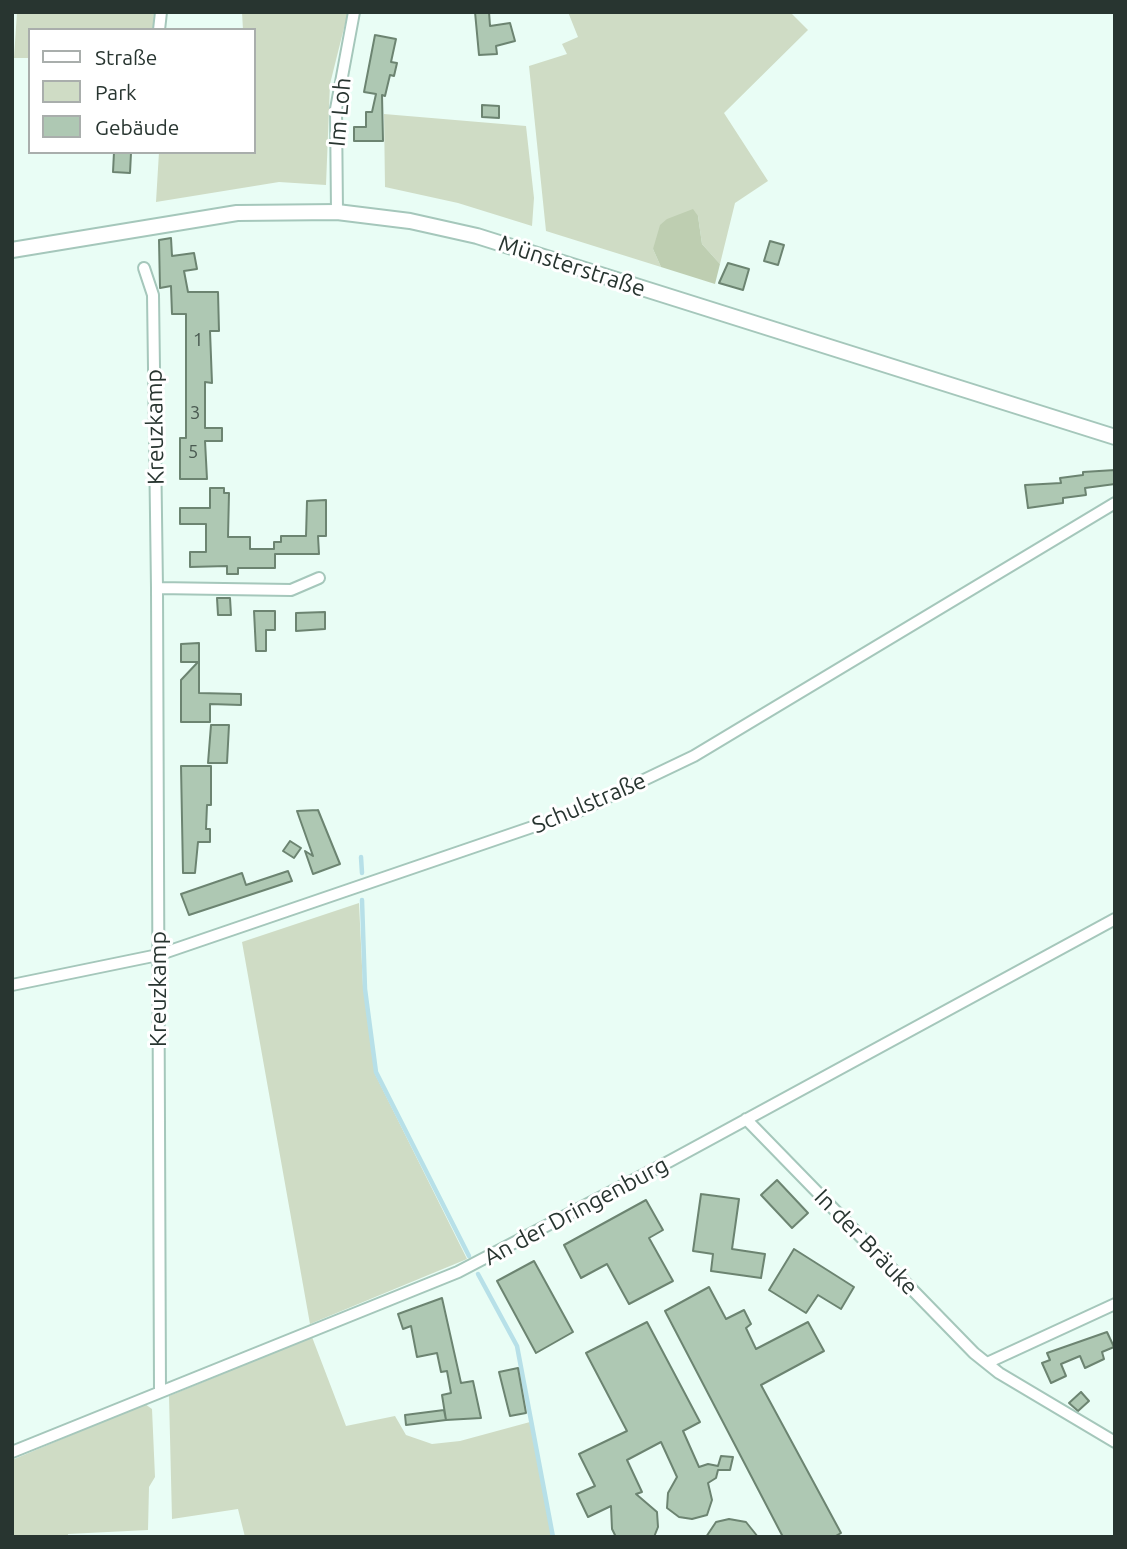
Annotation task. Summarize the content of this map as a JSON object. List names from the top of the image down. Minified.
{"streets":{"main road":["Münsterstraße"],"street":["Im Loh","Kreuzkamp","Schulstraße","An der Dringenburg","In der Bräuke"]},"crossings":[["Im Loh","Münsterstraße"],["Kreuzkamp","Schulstraße"],["Kreuzkamp","An der Dringenburg"],["An der Dringenburg","In der Bräuke"]],"house_numbers":["1","3","5"],"legend":["Straße","Park","Gebäude"]}
